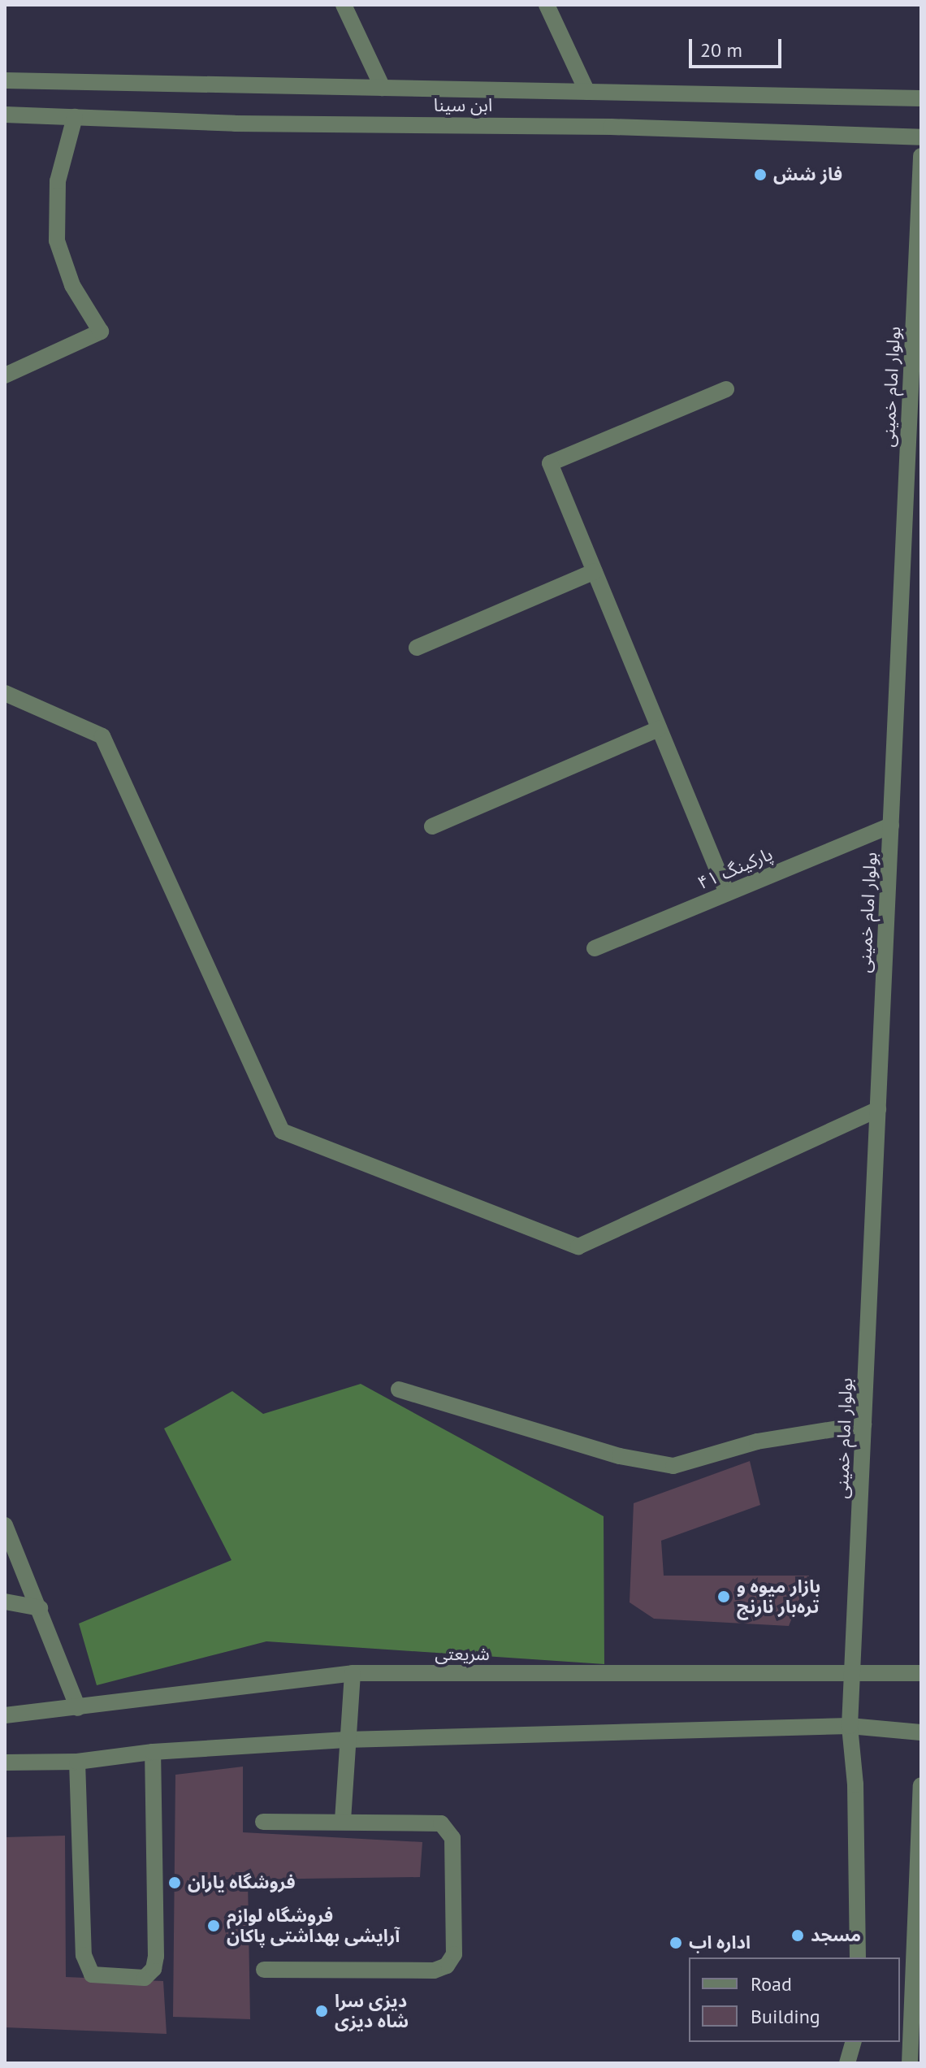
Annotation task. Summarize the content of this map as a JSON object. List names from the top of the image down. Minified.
{"streets":{"street":["ابن سینا","بولوار امام خمینی","پارکینگ ۴۱","شریعتی"]},"crossings":[["بولوار امام خمینی","پارکینگ ۴۱"],["بولوار امام خمینی","شریعتی"]],"places":["فاز شش","بازار میوه و تره‌بار نارنج","فروشگاه یاران","فروشگاه لوازم آرایشی بهداشتی پاکان","مسجد","اداره اب","دیزی سرا شاه دیزی"],"legend":["Road","Building"],"scale_bar":"20 m"}
